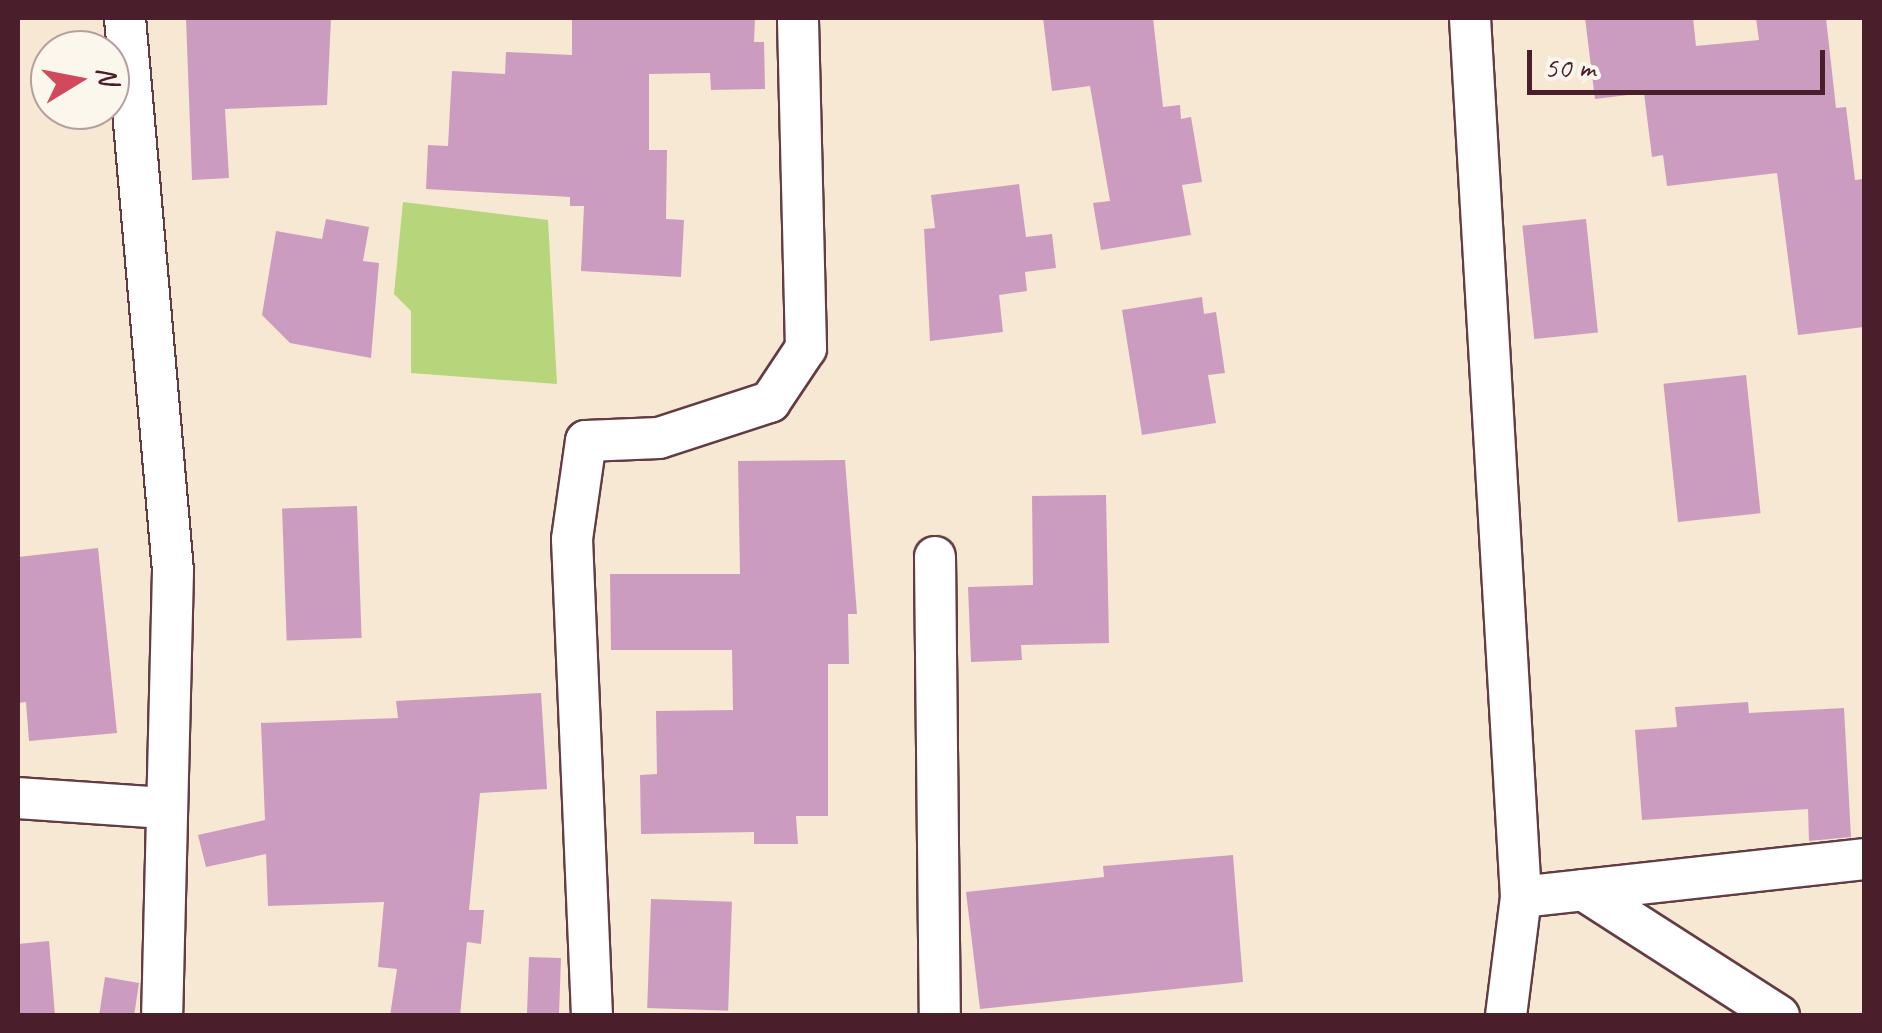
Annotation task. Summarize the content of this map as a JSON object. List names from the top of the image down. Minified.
{"scale_bar":"50 m","north":"right"}
